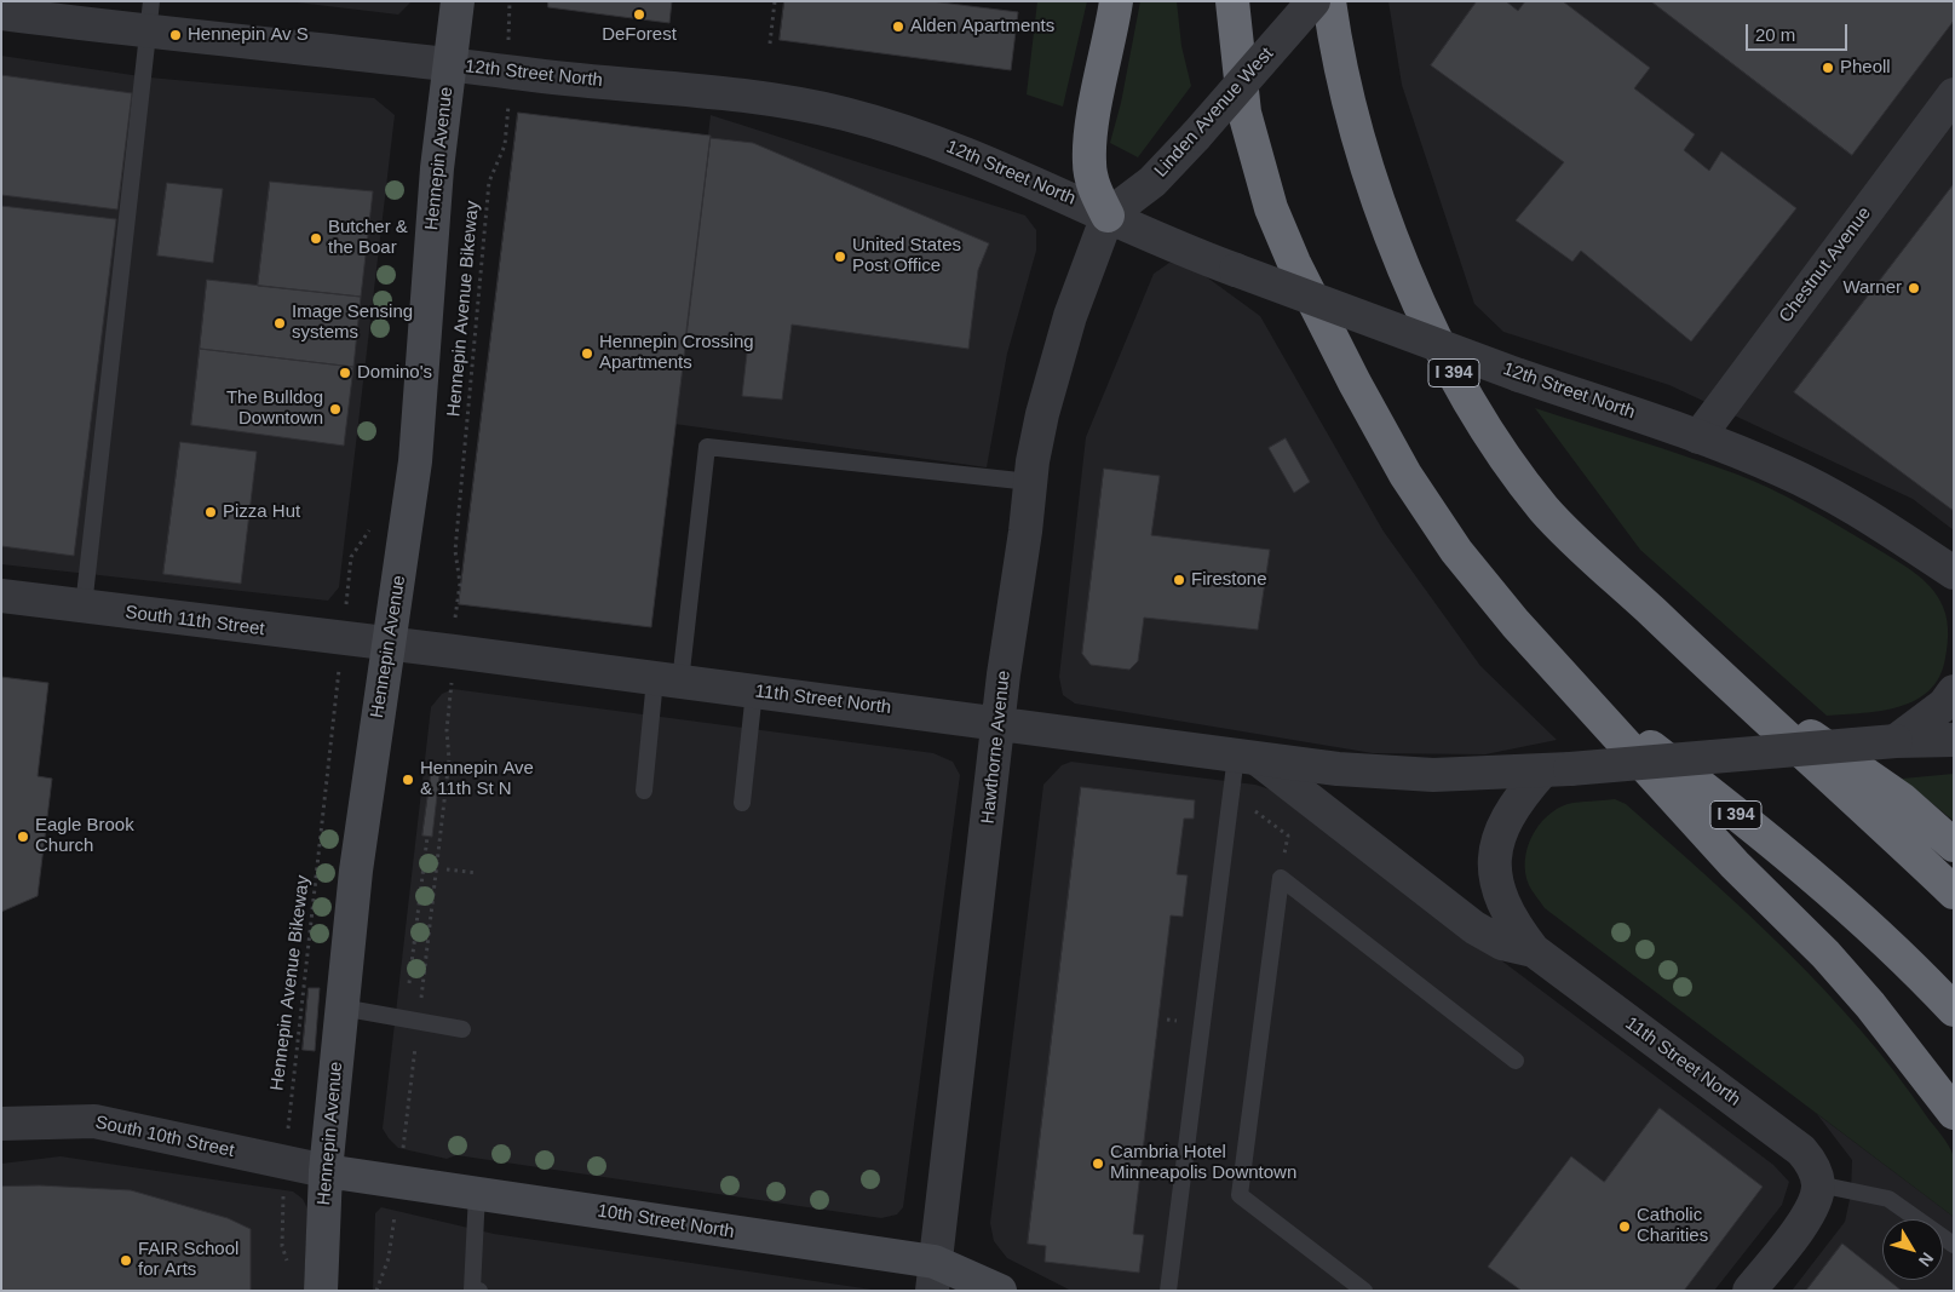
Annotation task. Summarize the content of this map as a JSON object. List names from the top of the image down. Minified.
{"streets":{"highway":["I 394"],"main road":["Hennepin Avenue","10th Street North"],"street":["12th Street North","Linden Avenue West","Chestnut Avenue","South 11th Street","11th Street North","Hawthorne Avenue","South 10th Street"],"path":["Hennepin Avenue Bikeway"]},"crossings":[["12th Street North","Linden Avenue West"],["12th Street North","Hennepin Avenue"],["12th Street North","Chestnut Avenue"],["12th Street North","Hennepin Avenue Bikeway"],["12th Street North","Hawthorne Avenue"],["Linden Avenue West","Hawthorne Avenue"],["Hennepin Avenue","South 11th Street"],["Hennepin Avenue","11th Street North"],["Hennepin Avenue","South 10th Street"],["Hennepin Avenue","10th Street North"],["Hennepin Avenue Bikeway","South 10th Street"],["South 11th Street","11th Street North"],["11th Street North","Hawthorne Avenue"],["Hawthorne Avenue","10th Street North"],["South 10th Street","10th Street North"]],"places":["DeForest","Alden Apartments","Hennepin Av S","Pheoll","Butcher & the Boar","United States Post Office","Warner","Image Sensing systems","Hennepin Crossing Apartments","Domino's","The Bulldog Downtown","Pizza Hut","Firestone","Hennepin Ave & 11th St N","Eagle Brook Church","Cambria Hotel Minneapolis Downtown","Catholic Charities","FAIR School for Arts"],"scale_bar":"20 m","north":"bottom right"}
